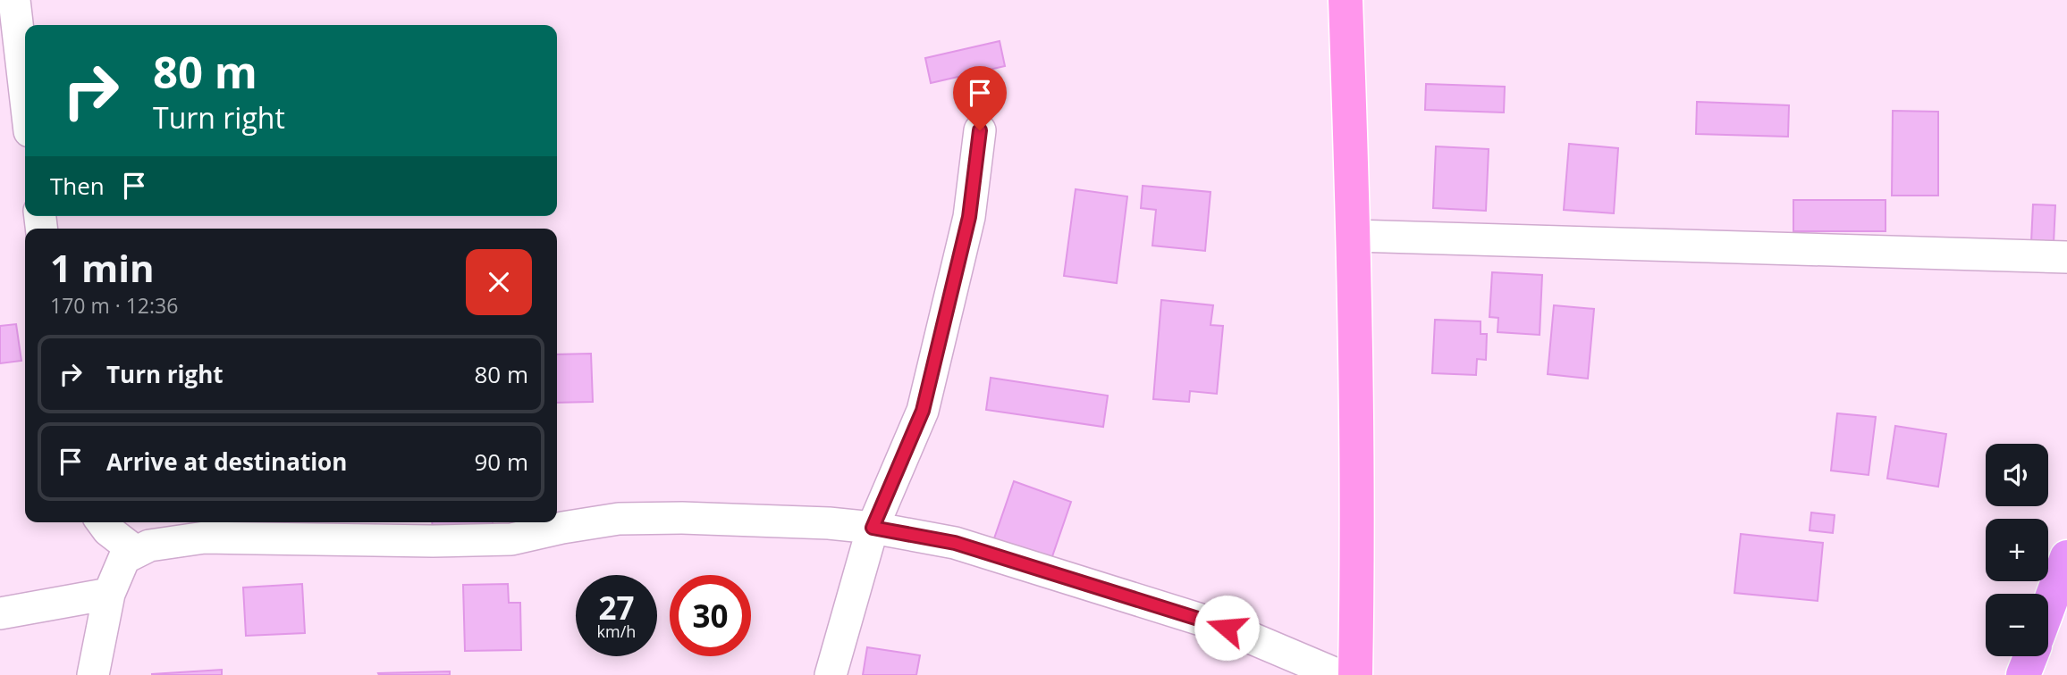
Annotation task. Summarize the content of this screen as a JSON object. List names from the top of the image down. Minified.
{"page":{"turn":["80 m","Turn right"],"then":"Then","heading":["1 min","170 m · 12:36"],"list":[{"name":"Turn right","value":"80 m"},{"name":"Arrive at destination","value":"90 m"}],"map_buttons":["+","−"],"speed":"27 km/h","limit":"30"}}
